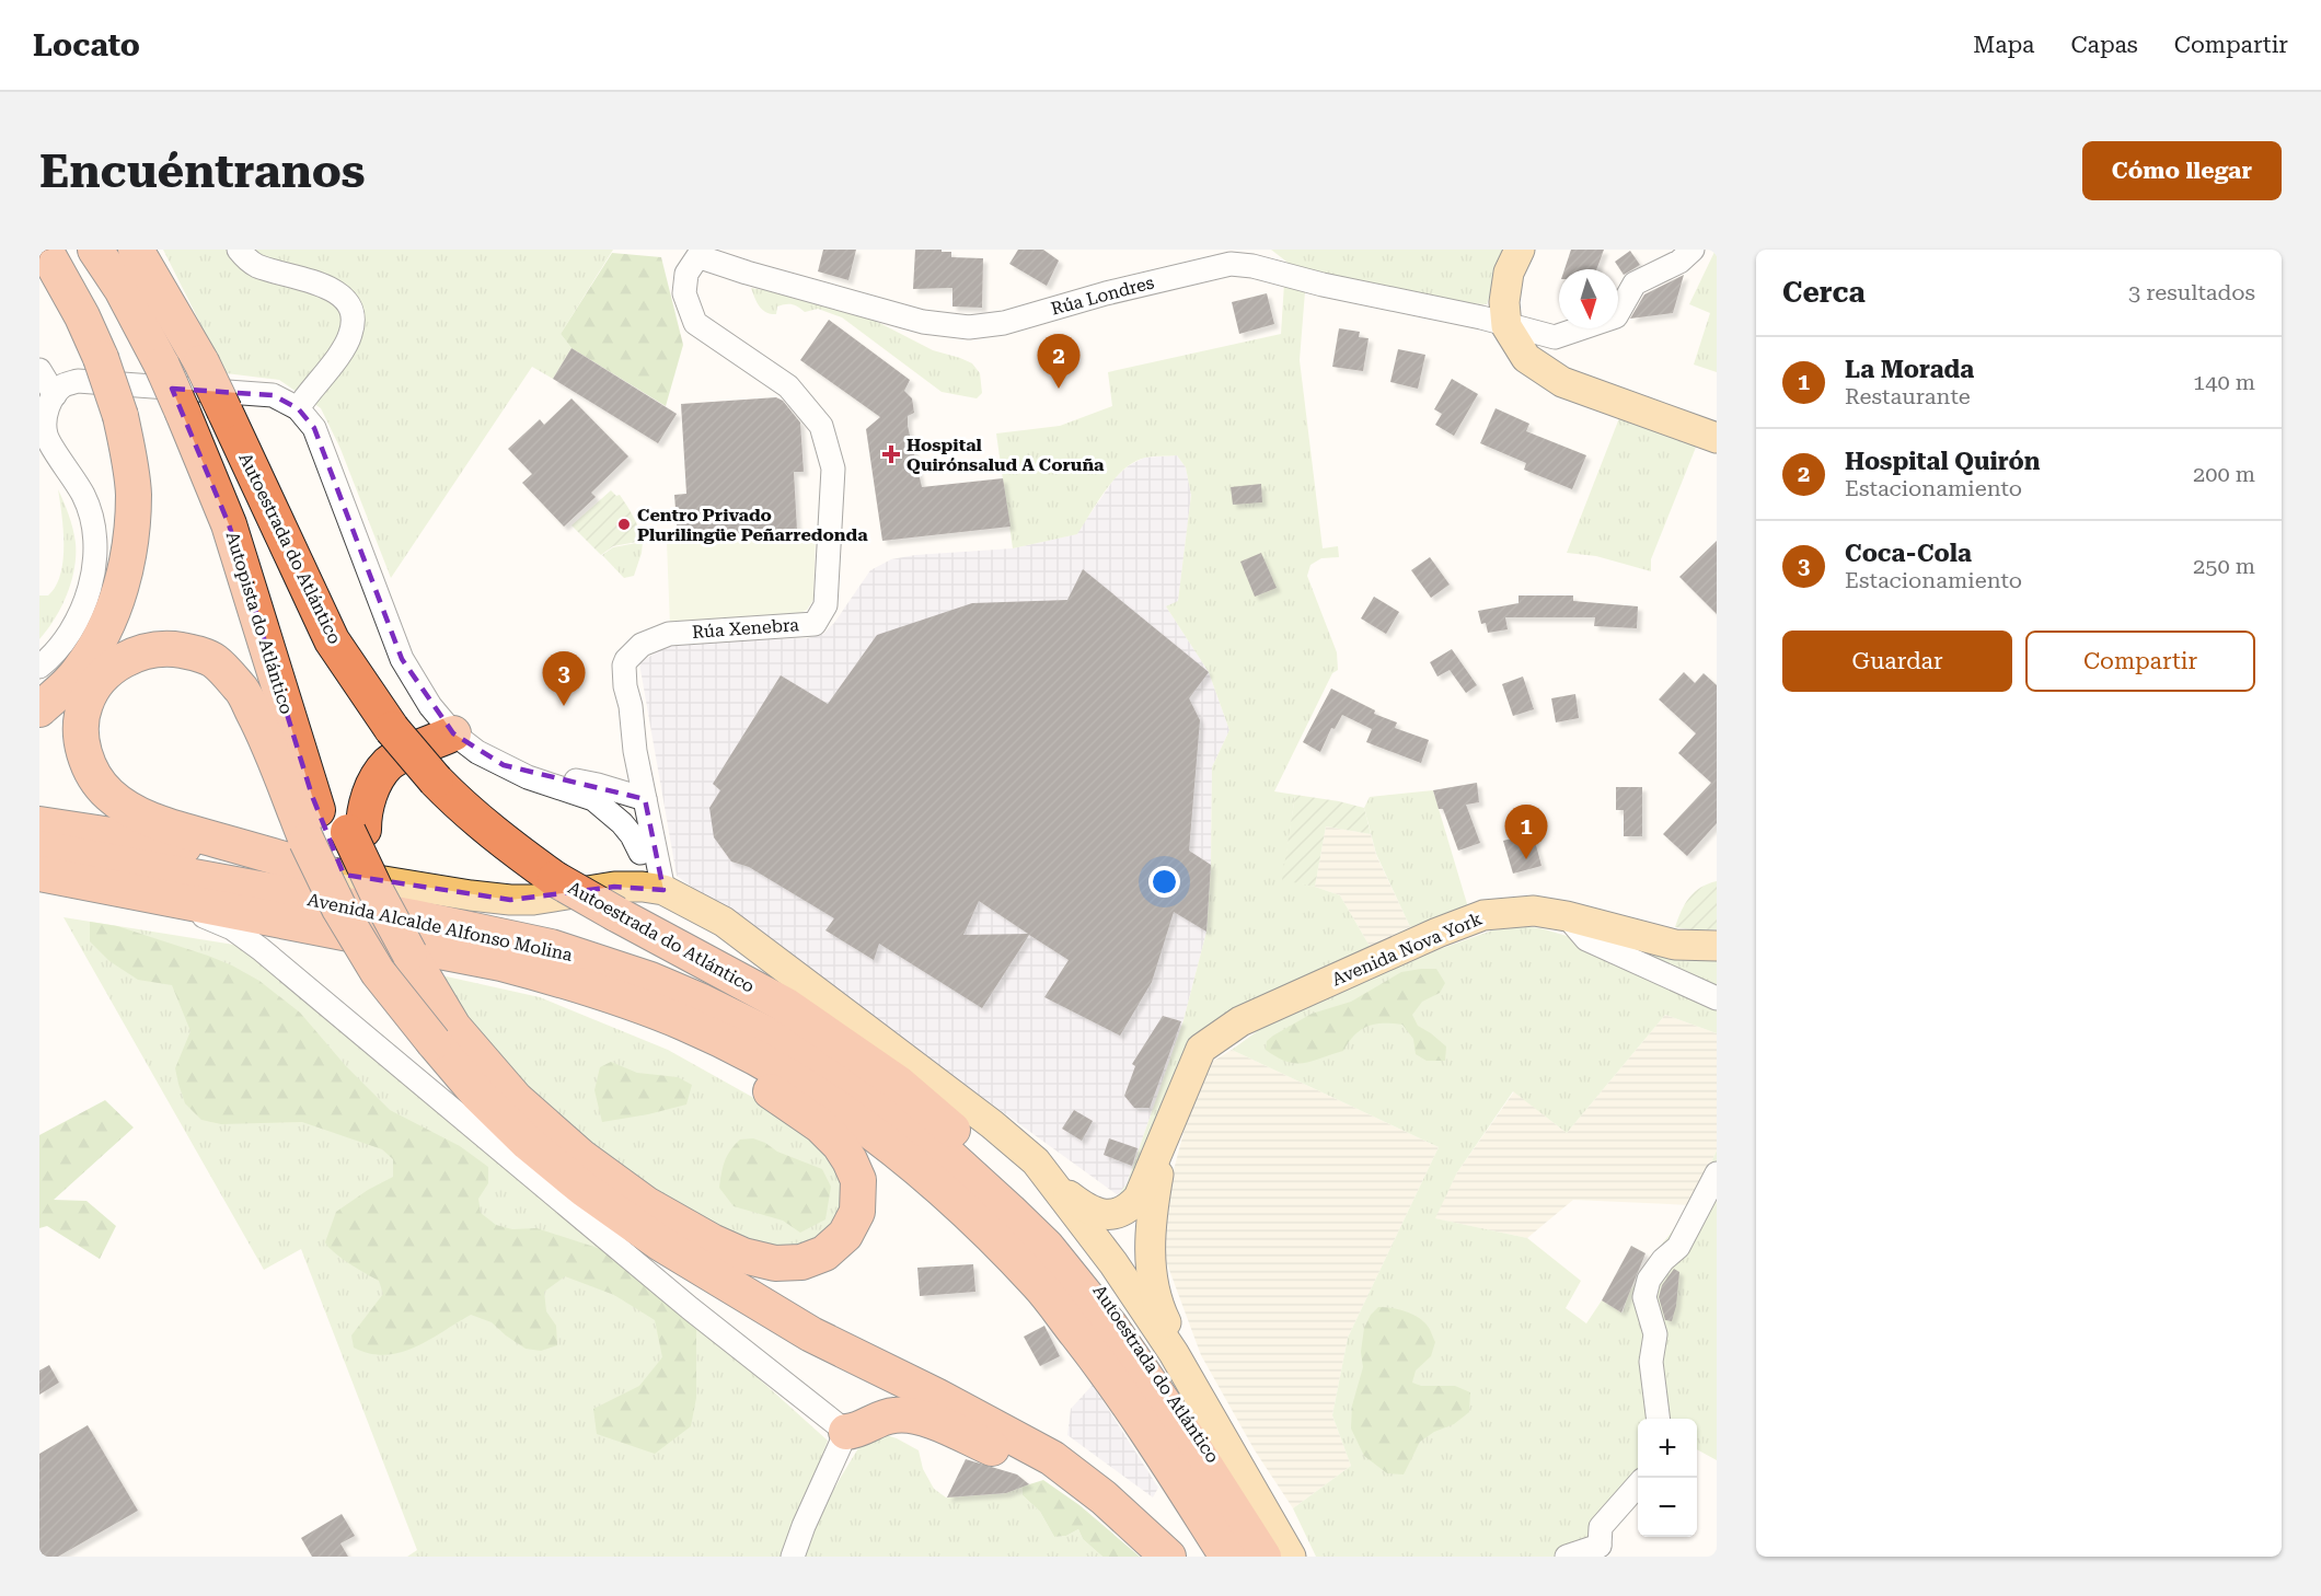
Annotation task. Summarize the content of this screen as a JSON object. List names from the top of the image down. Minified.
{"streets":{"highway":["Autoestrada do Atlántico","Autopista do Atlántico","Avenida Alcalde Alfonso Molina"],"main road":["Avenida Nova York"],"street":["Rúa Londres","Rúa Xenebra"]},"crossings":[["Rúa Londres","Rúa Xenebra"],["Autoestrada do Atlántico","Autopista do Atlántico"],["Autoestrada do Atlántico","Avenida Alcalde Alfonso Molina"],["Rúa Xenebra","Avenida Alcalde Alfonso Molina"]],"places":{"health":["Hospital Quirónsalud A Coruña"],"other":["Centro Privado Plurilingüe Peñarredonda"]},"north":"bottom","page":{"header":"Locato","nav":["Mapa","Capas","Compartir"],"buttons":["Cómo llegar",["Guardar","Compartir"]],"title":"Encuéntranos","heading":["Cerca","3 resultados"],"pins":["2","3","1"],"list":[{"mark":"1","name":"La Morada","note":"Restaurante","value":"140 m"},{"mark":"2","name":"Hospital Quirón","note":"Estacionamiento","value":"200 m"},{"mark":"3","name":"Coca-Cola","note":"Estacionamiento","value":"250 m"}],"map_buttons":["+","−"]}}
